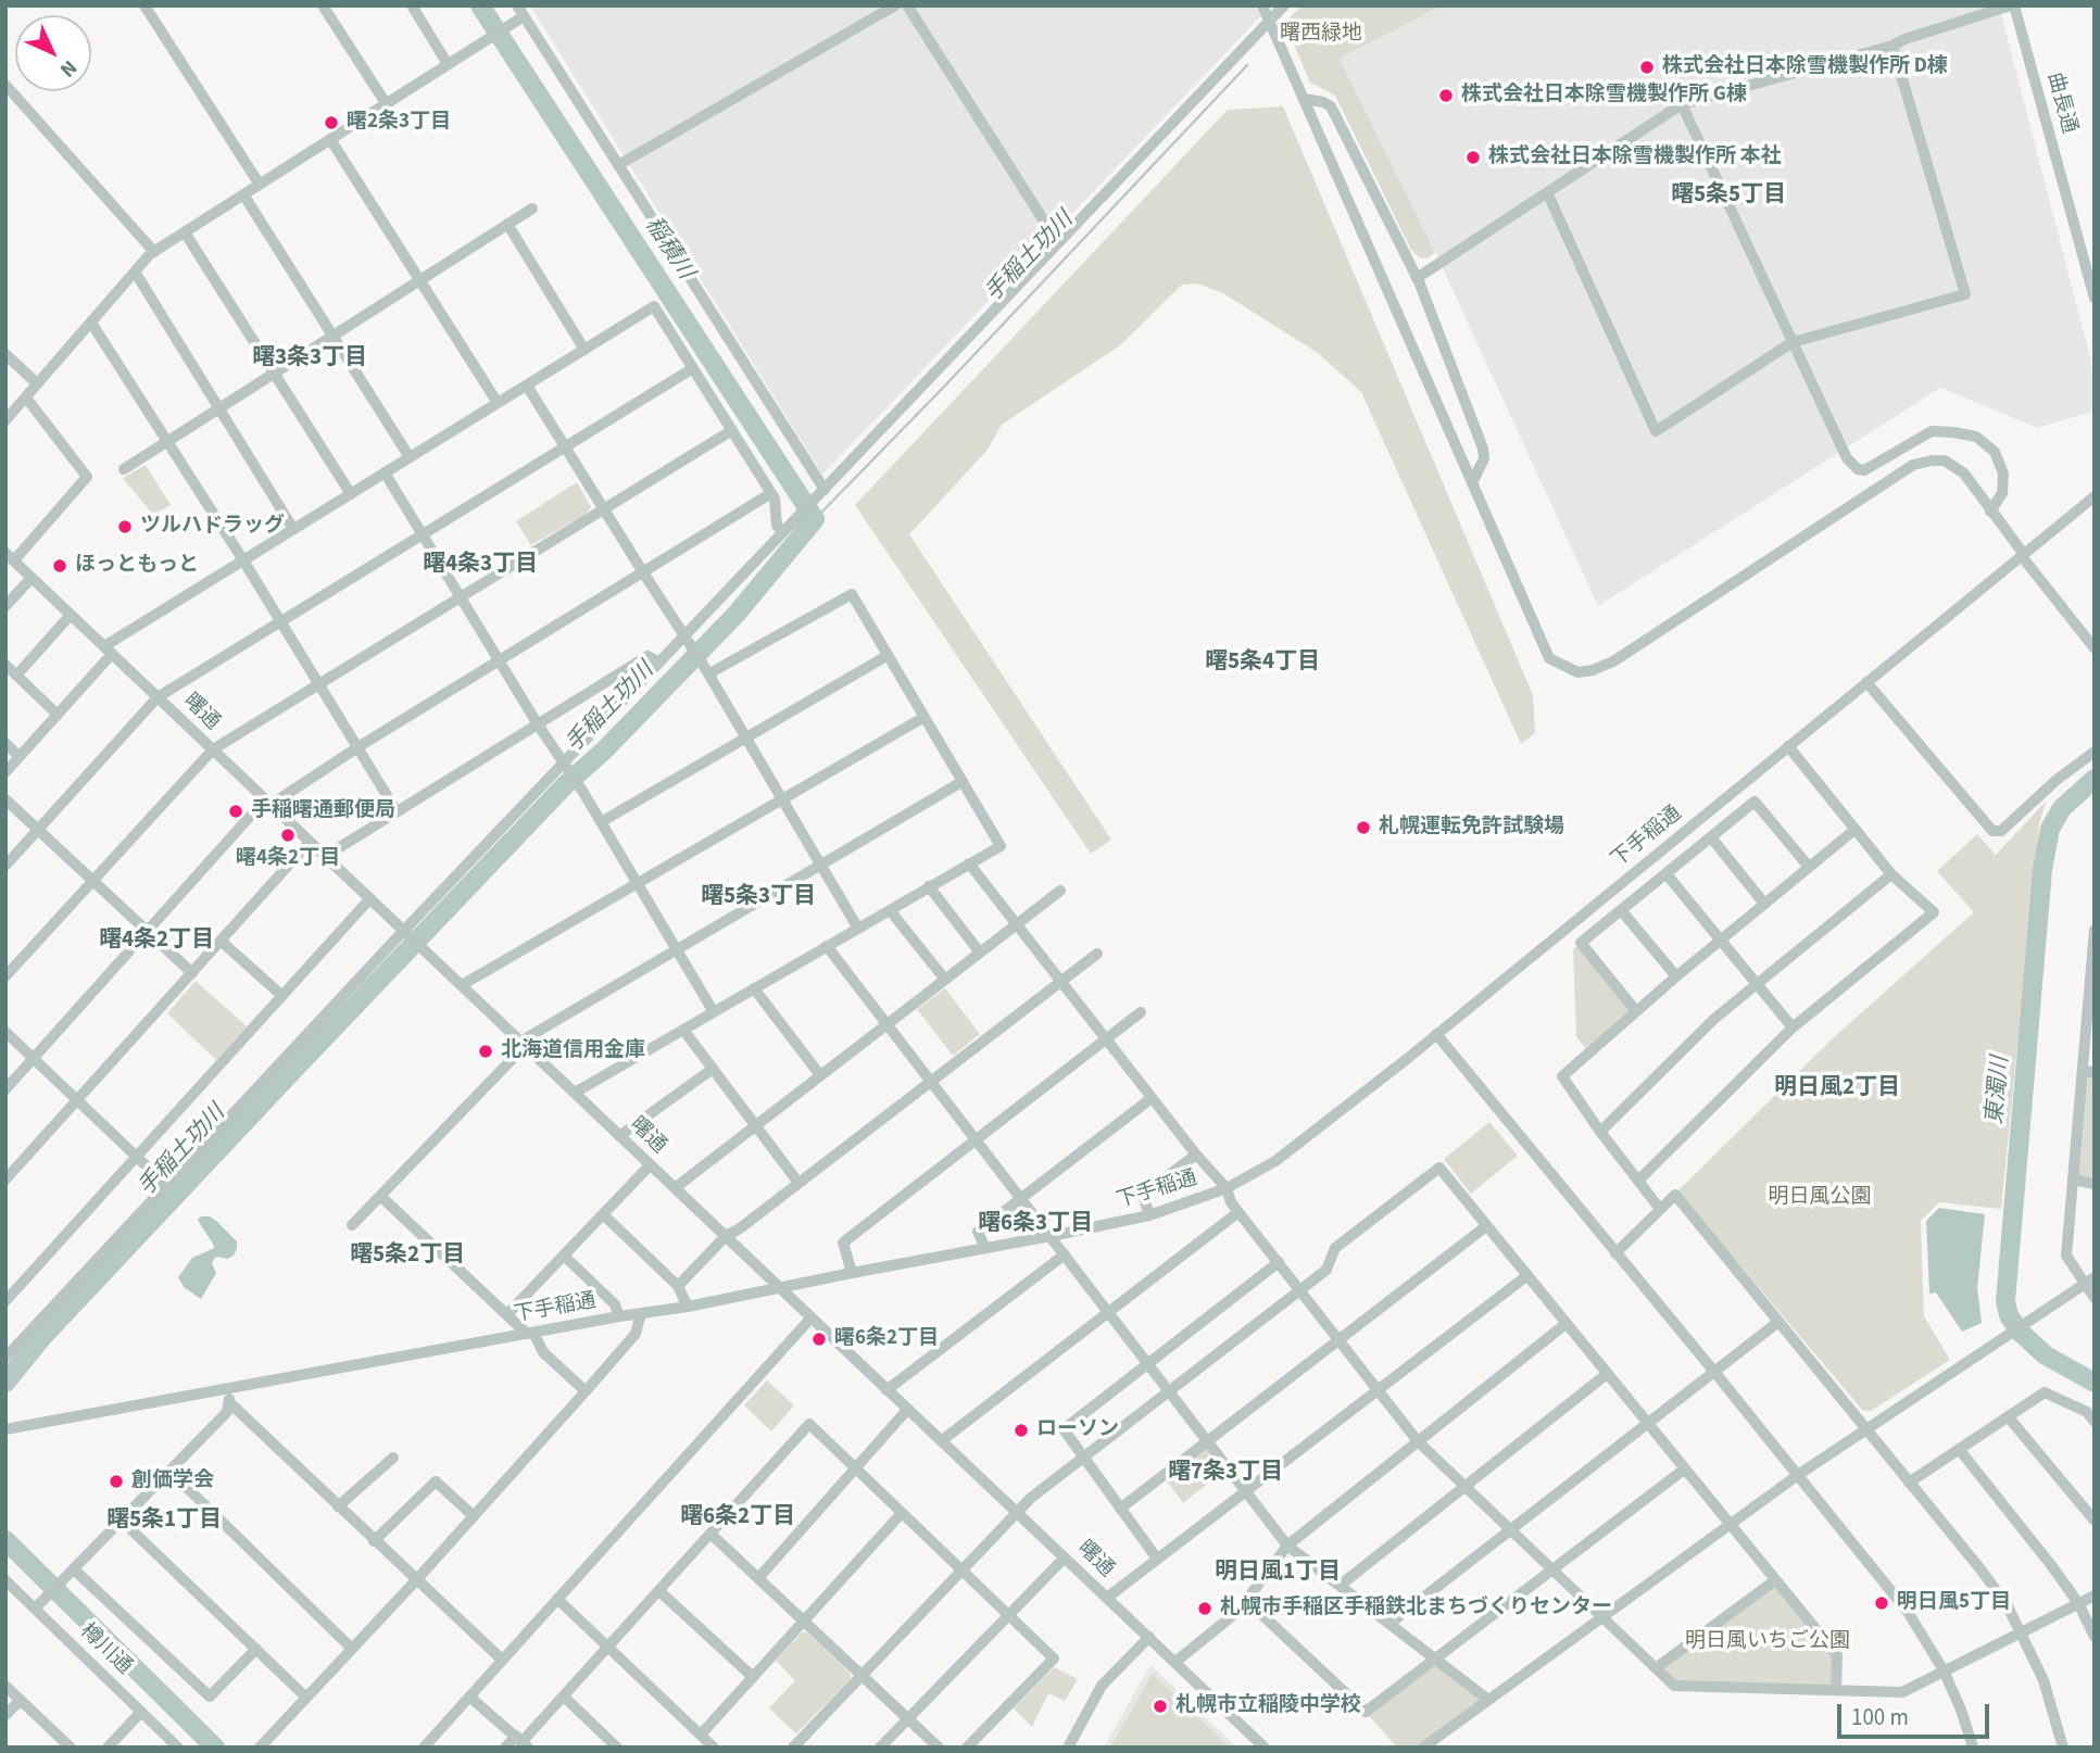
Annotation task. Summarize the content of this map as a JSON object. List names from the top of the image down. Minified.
{"streets":{"street":["曲長通","曙通","下手稲通","樽川通"]},"crossings":[["曙通","下手稲通"]],"districts":["曙5条5丁目","曙3条3丁目","曙4条3丁目","曙5条4丁目","曙5条3丁目","曙4条2丁目","明日風2丁目","曙6条3丁目","曙5条2丁目","曙7条3丁目","曙6条2丁目","曙5条1丁目","明日風1丁目"],"water":["稲積川","手稲土功川","東濁川"],"parks":["曙西緑地","明日風公園","明日風いちご公園"],"places":["株式会社日本除雪機製作所 D棟","株式会社日本除雪機製作所 G棟","曙2条3丁目","株式会社日本除雪機製作所 本社","ツルハドラッグ","ほっともっと","手稲曙通郵便局","札幌運転免許試験場","曙4条2丁目","北海道信用金庫","曙6条2丁目","ローソン","創価学会","明日風5丁目","札幌市手稲区手稲鉄北まちづくりセンター","札幌市立稲陵中学校"],"scale_bar":"100 m","north":"bottom right"}
